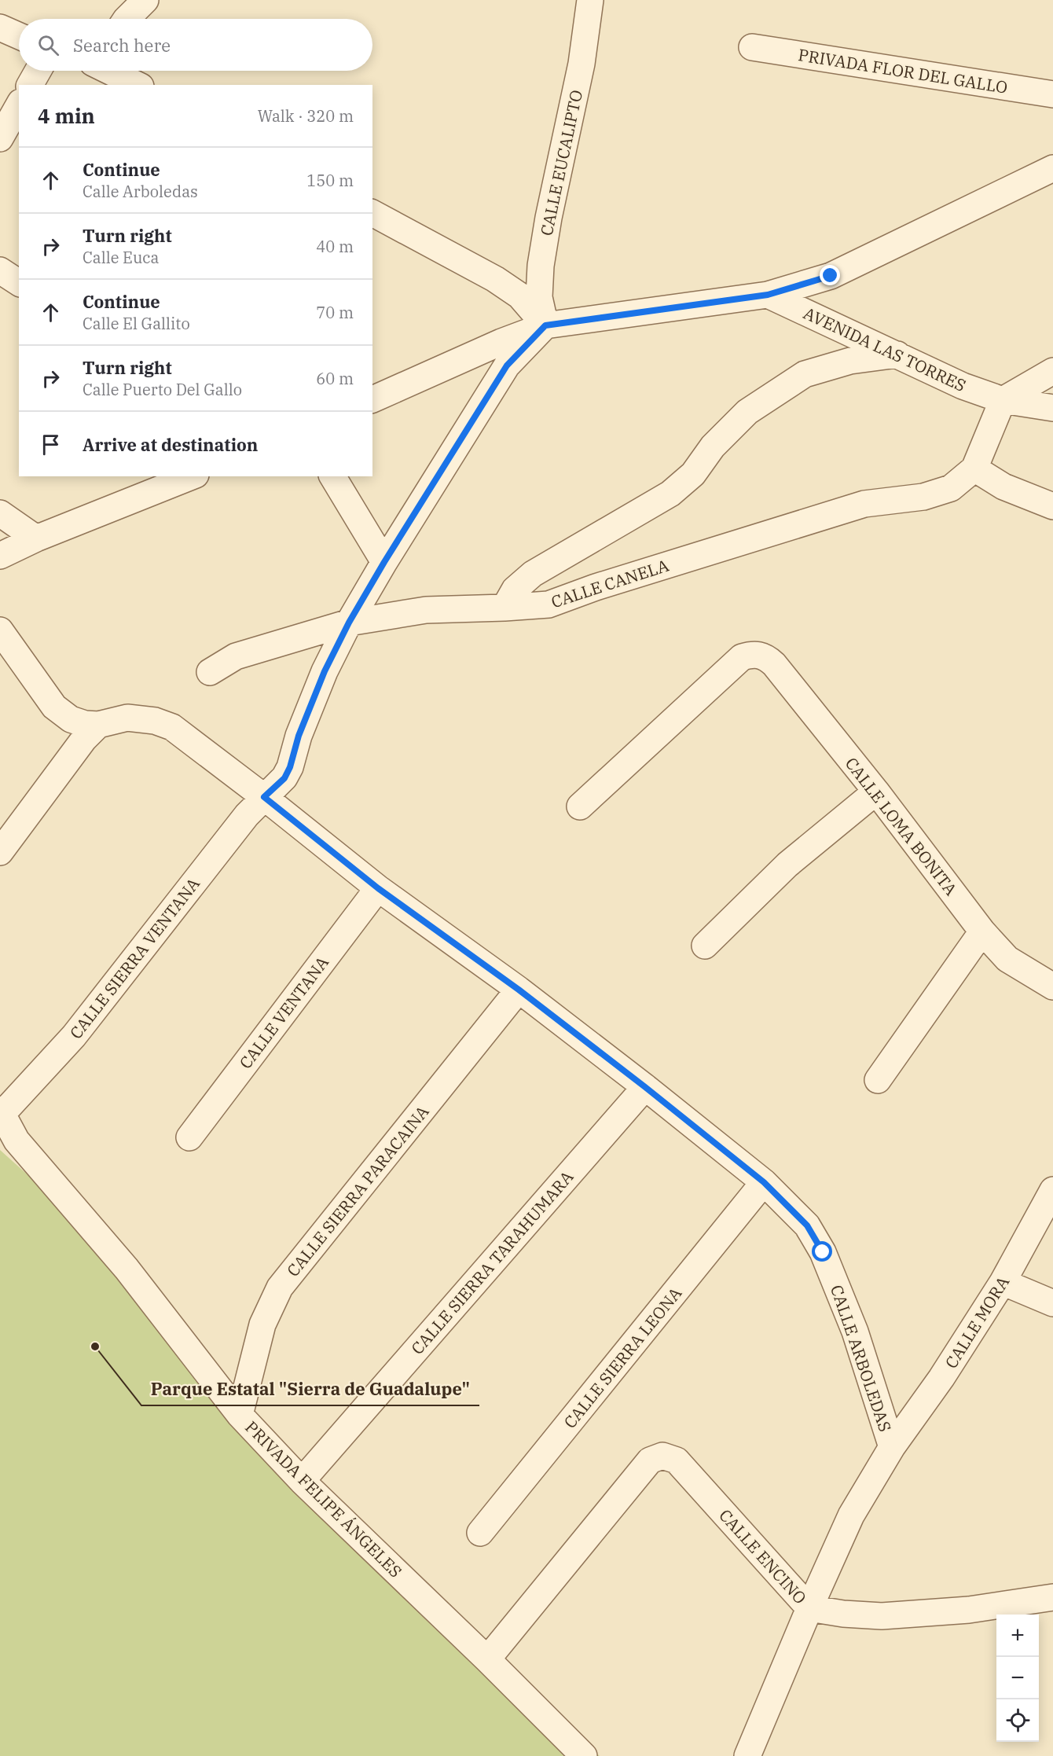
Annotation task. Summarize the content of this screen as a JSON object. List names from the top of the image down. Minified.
{"streets":{"street":["PRIVADA FLOR DEL GALLO","CALLE EUCALIPTO","AVENIDA LAS TORRES","CALLE CANELA","CALLE LOMA BONITA","CALLE SIERRA VENTANA","CALLE VENTANA","CALLE SIERRA PARACAINA","CALLE SIERRA TARAHUMARA","CALLE MORA","CALLE SIERRA LEONA","CALLE ARBOLEDAS","PRIVADA FELIPE ÁNGELES","CALLE ENCINO"]},"crossings":[["CALLE EUCALIPTO","CALLE SIERRA VENTANA"],["CALLE CANELA","CALLE SIERRA VENTANA"],["CALLE SIERRA VENTANA","CALLE ARBOLEDAS"],["CALLE SIERRA VENTANA","PRIVADA FELIPE ÁNGELES"],["CALLE VENTANA","CALLE ARBOLEDAS"],["CALLE SIERRA PARACAINA","CALLE ARBOLEDAS"],["CALLE SIERRA PARACAINA","PRIVADA FELIPE ÁNGELES"],["CALLE SIERRA TARAHUMARA","CALLE ARBOLEDAS"],["CALLE SIERRA TARAHUMARA","PRIVADA FELIPE ÁNGELES"],["CALLE MORA","CALLE ARBOLEDAS"],["CALLE MORA","CALLE ENCINO"],["CALLE SIERRA LEONA","CALLE ARBOLEDAS"],["PRIVADA FELIPE ÁNGELES","CALLE ENCINO"]],"places":["Parque Estatal \"Sierra de Guadalupe\""],"page":{"search":"Search here","heading":["4 min","Walk · 320 m"],"list":[["Continue","Calle Arboledas","150 m"],["Turn right","Calle Euca","40 m"],["Continue","Calle El Gallito","70 m"],["Turn right","Calle Puerto Del Gallo","60 m"],"Arrive at destination"],"map_buttons":["+","−"]}}
